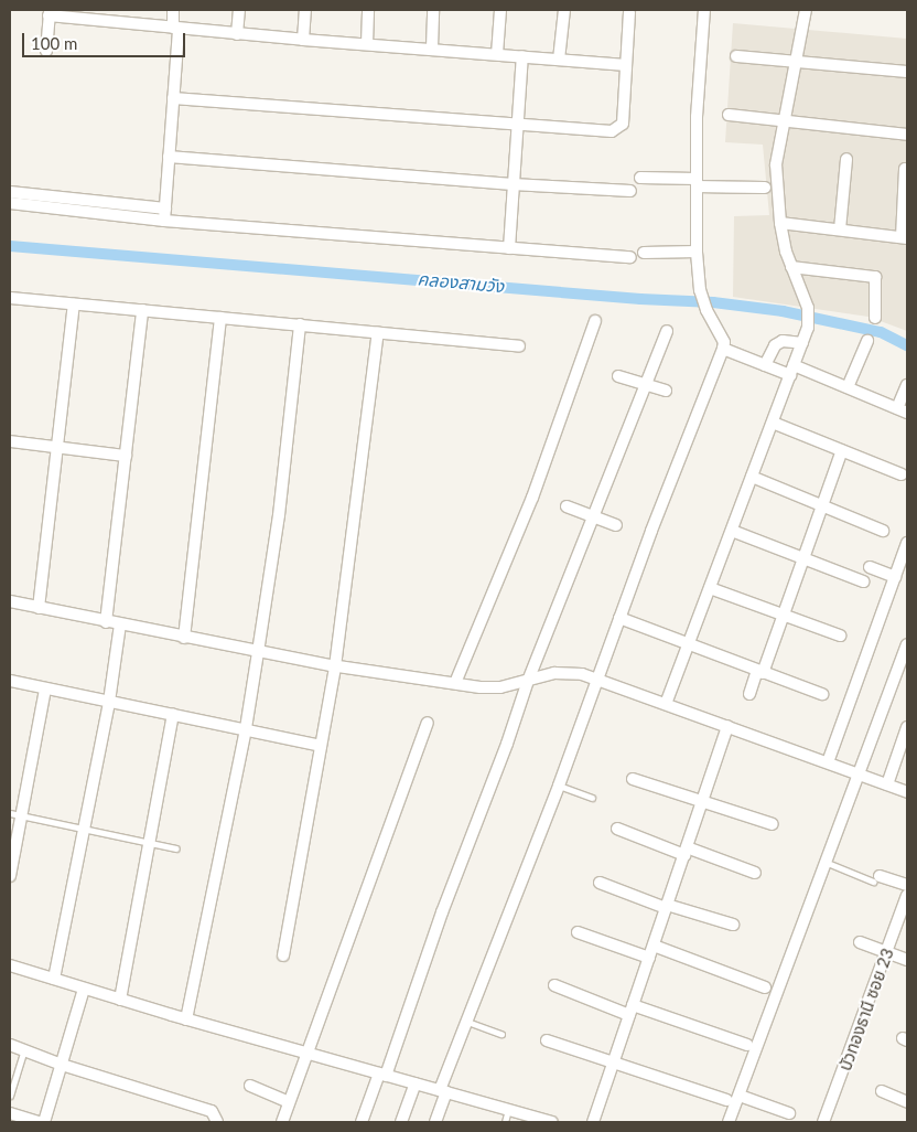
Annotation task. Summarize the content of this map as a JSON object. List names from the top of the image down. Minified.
{"streets":{"street":["บัวทองธานี ซอย 23"]},"water":["คลองสามวัง"],"scale_bar":"100 m"}
